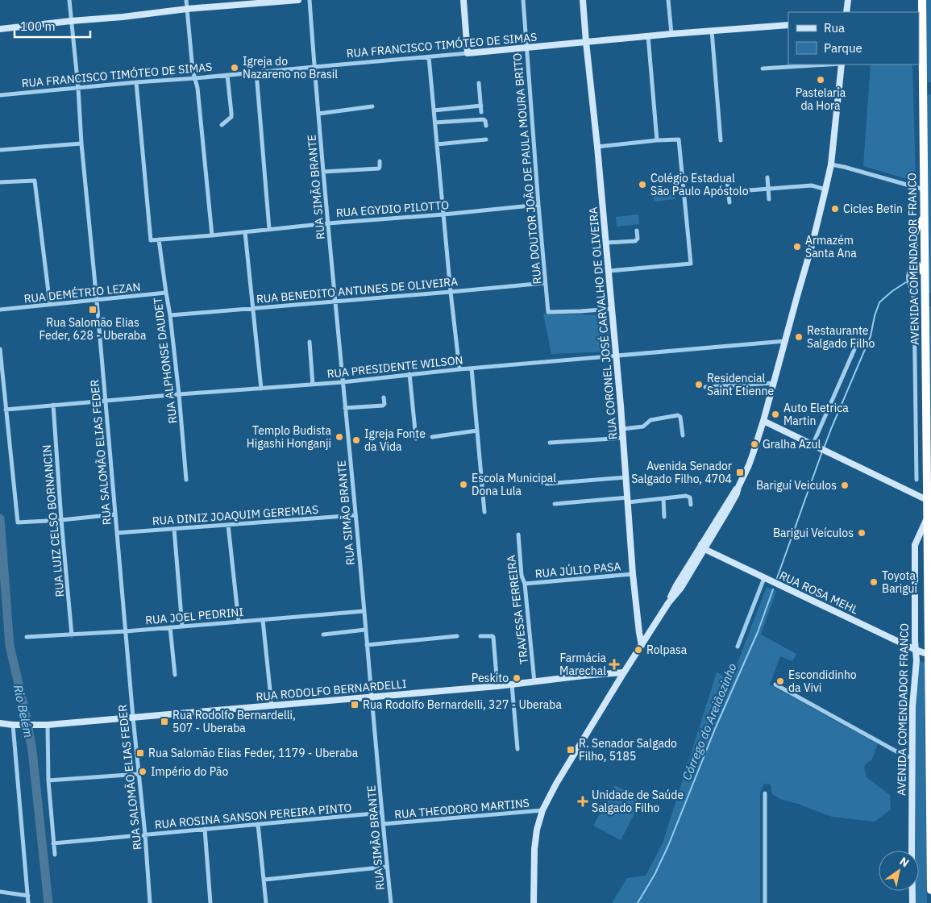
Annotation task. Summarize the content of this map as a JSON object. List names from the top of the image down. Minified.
{"streets":{"highway":["AVENIDA COMENDADOR FRANCO"],"street":["RUA FRANCISCO TIMÓTEO DE SIMAS","RUA DOUTOR JOÃO DE PAULA MOURA BRITO","RUA SIMÃO BRANTE","RUA EGYDIO PILOTTO","RUA BENEDITO ANTUNES DE OLIVEIRA","RUA DEMÉTRIO LEZAN","RUA CORONEL JOSÉ CARVALHO DE OLIVEIRA","RUA ALPHONSE DAUDET","RUA PRESIDENTE WILSON","RUA SALOMÃO ELIAS FEDER","RUA DINIZ JOAQUIM GEREMIAS","RUA LUIZ CELSO BORNANCIN","RUA JÚLIO PASA","RUA ROSA MEHL","TRAVESSA FERREIRA","RUA JOEL PEDRINI","RUA RODOLFO BERNARDELLI","RUA THEODORO MARTINS","RUA ROSINA SANSON PEREIRA PINTO"]},"crossings":[["RUA FRANCISCO TIMÓTEO DE SIMAS","RUA DOUTOR JOÃO DE PAULA MOURA BRITO"],["RUA FRANCISCO TIMÓTEO DE SIMAS","RUA SIMÃO BRANTE"],["RUA FRANCISCO TIMÓTEO DE SIMAS","RUA EGYDIO PILOTTO"],["RUA FRANCISCO TIMÓTEO DE SIMAS","RUA CORONEL JOSÉ CARVALHO DE OLIVEIRA"],["RUA FRANCISCO TIMÓTEO DE SIMAS","RUA SALOMÃO ELIAS FEDER"],["RUA DOUTOR JOÃO DE PAULA MOURA BRITO","RUA EGYDIO PILOTTO"],["RUA DOUTOR JOÃO DE PAULA MOURA BRITO","RUA BENEDITO ANTUNES DE OLIVEIRA"],["RUA DOUTOR JOÃO DE PAULA MOURA BRITO","RUA CORONEL JOSÉ CARVALHO DE OLIVEIRA"],["RUA SIMÃO BRANTE","RUA EGYDIO PILOTTO"],["RUA SIMÃO BRANTE","RUA BENEDITO ANTUNES DE OLIVEIRA"],["RUA SIMÃO BRANTE","RUA PRESIDENTE WILSON"],["RUA SIMÃO BRANTE","RUA DINIZ JOAQUIM GEREMIAS"],["RUA SIMÃO BRANTE","RUA JOEL PEDRINI"],["RUA SIMÃO BRANTE","RUA RODOLFO BERNARDELLI"],["RUA SIMÃO BRANTE","RUA THEODORO MARTINS"],["RUA SIMÃO BRANTE","RUA ROSINA SANSON PEREIRA PINTO"],["RUA EGYDIO PILOTTO","RUA ALPHONSE DAUDET"],["AVENIDA COMENDADOR FRANCO","RUA ROSA MEHL"],["RUA BENEDITO ANTUNES DE OLIVEIRA","RUA ALPHONSE DAUDET"],["RUA DEMÉTRIO LEZAN","RUA ALPHONSE DAUDET"],["RUA DEMÉTRIO LEZAN","RUA SALOMÃO ELIAS FEDER"],["RUA CORONEL JOSÉ CARVALHO DE OLIVEIRA","RUA PRESIDENTE WILSON"],["RUA CORONEL JOSÉ CARVALHO DE OLIVEIRA","RUA JÚLIO PASA"],["RUA ALPHONSE DAUDET","RUA PRESIDENTE WILSON"],["RUA PRESIDENTE WILSON","RUA SALOMÃO ELIAS FEDER"],["RUA PRESIDENTE WILSON","RUA LUIZ CELSO BORNANCIN"],["RUA SALOMÃO ELIAS FEDER","RUA DINIZ JOAQUIM GEREMIAS"],["RUA SALOMÃO ELIAS FEDER","RUA JOEL PEDRINI"],["RUA SALOMÃO ELIAS FEDER","RUA RODOLFO BERNARDELLI"],["RUA SALOMÃO ELIAS FEDER","RUA ROSINA SANSON PEREIRA PINTO"],["RUA LUIZ CELSO BORNANCIN","RUA JOEL PEDRINI"],["RUA JÚLIO PASA","TRAVESSA FERREIRA"],["TRAVESSA FERREIRA","RUA RODOLFO BERNARDELLI"]],"water":["Rio Belém","Córrego do Areiãozinho"],"places":{"other":["Igreja do Nazareno no Brasil","Pastelaria da Hora","Colégio Estadual São Paulo Apóstolo","Cicles Betin","Armazém Santa Ana","Restaurante Salgado Filho","Residencial Saint Etienne","Auto Eletrica Martin","Templo Budista Higashi Honganji","Igreja Fonte da Vida","Gralha Azul","Escola Municipal Dona Lula","Bariguí Veiculos","Barigui Veículos","Toyota Barigui","Rolpasa","Peskito","Escondidinho da Vivi","Império do Pão"],"transit":["Rua Salomão Elias Feder, 628 - Uberaba","Avenida Senador Salgado Filho, 4704","Rua Rodolfo Bernardelli, 327 - Uberaba","Rua Rodolfo Bernardelli, 507 - Uberaba","R. Senador Salgado Filho, 5185","Rua Salomão Elias Feder, 1179 - Uberaba"],"health":["Farmácia Marechal","Unidade de Saúde Salgado Filho"]},"legend":["Rua","Parque"],"scale_bar":"100 m","north":"top right"}
